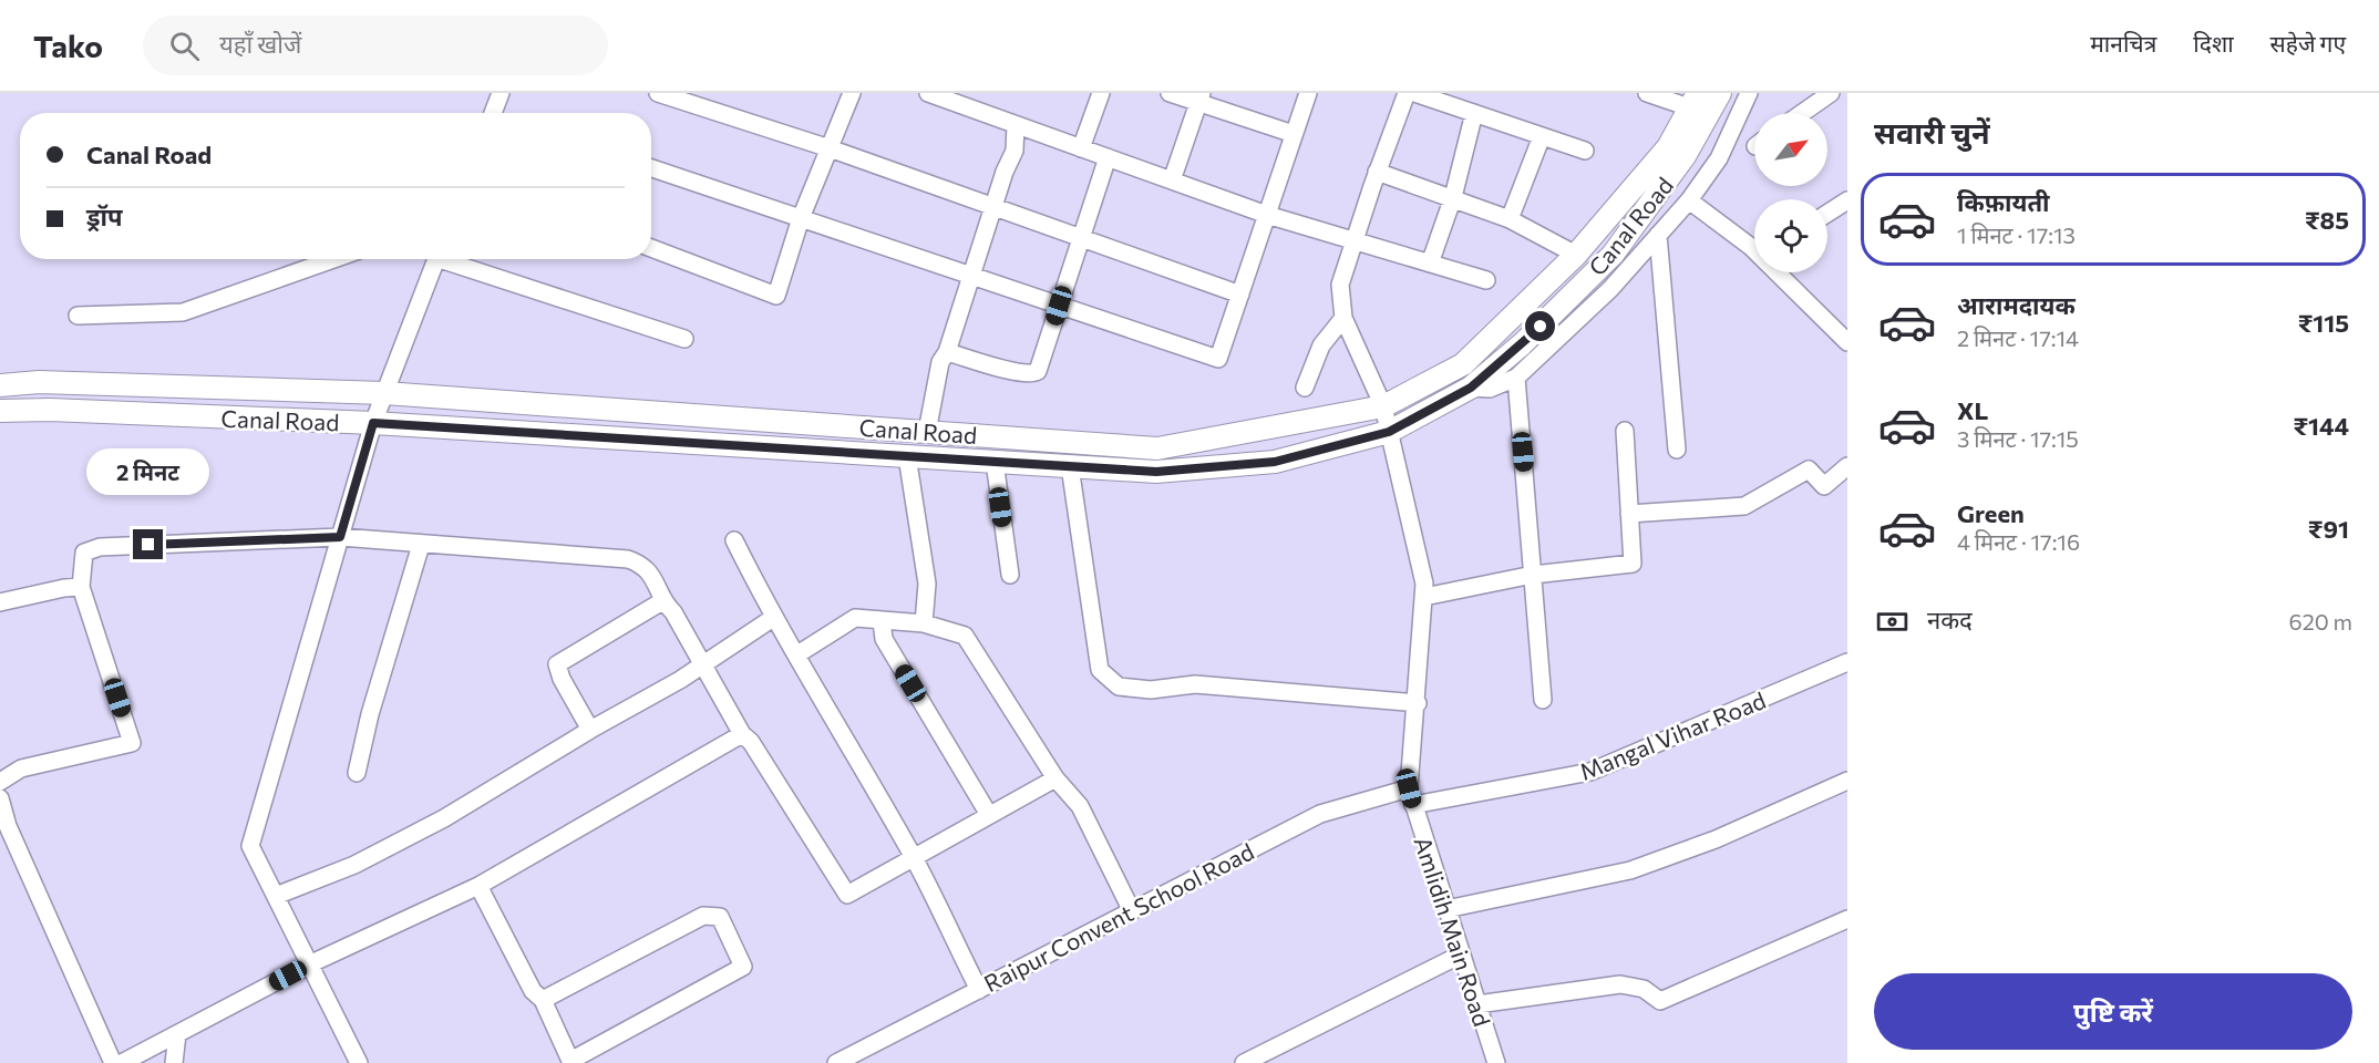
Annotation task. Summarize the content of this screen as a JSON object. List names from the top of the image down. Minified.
{"streets":{"main road":["Canal Road"],"street":["Mangal Vihar Road","Raipur Convent School Road","Amlidih Main Road"]},"crossings":[["Canal Road","Amlidih Main Road"],["Mangal Vihar Road","Raipur Convent School Road"],["Mangal Vihar Road","Amlidih Main Road"],["Raipur Convent School Road","Amlidih Main Road"]],"north":"top right","page":{"header":"Tako","search":"यहाँ खोजें","nav":["मानचित्र","दिशा","सहेजे गए"],"heading":"सवारी चुनें","banner":["Canal Road","ड्रॉप"],"list":[{"name":"किफ़ायती","note":"1 मिनट · 17:13","value":"₹85"},{"name":"आरामदायक","note":"2 मिनट · 17:14","value":"₹115"},{"name":"XL","note":"3 मिनट · 17:15","value":"₹144"},{"name":"Green","note":"4 मिनट · 17:16","value":"₹91"}],"bubble":"2 मिनट","pay":["नकद","620 m"],"buttons":"पुष्टि करें"}}
